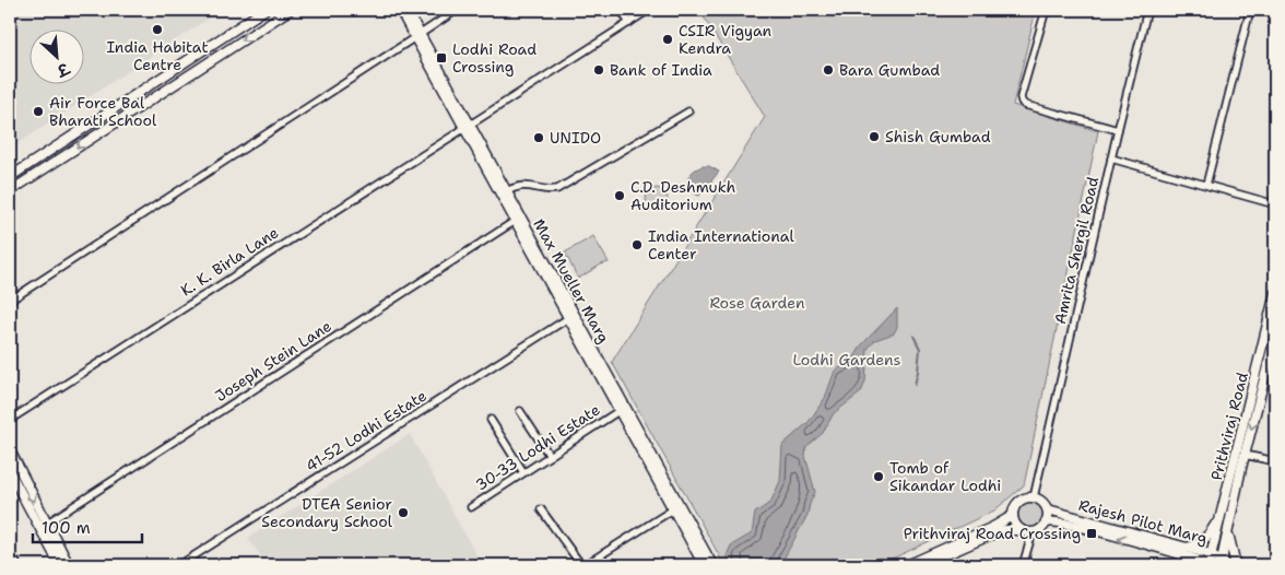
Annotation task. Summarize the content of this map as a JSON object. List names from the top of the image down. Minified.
{"streets":{"main road":["Max Mueller Marg","Prithviraj Road","Rajesh Pilot Marg"],"street":["Amrita Shergil Road","K. K. Birla Lane","Joseph Stein Lane","41-52 Lodhi Estate","30-33 Lodhi Estate"]},"crossings":[["Amrita Shergil Road","Rajesh Pilot Marg"],["K. K. Birla Lane","Max Mueller Marg"],["Max Mueller Marg","Joseph Stein Lane"],["Max Mueller Marg","41-52 Lodhi Estate"],["Max Mueller Marg","30-33 Lodhi Estate"],["Prithviraj Road","Rajesh Pilot Marg"]],"parks":["Rose Garden","Lodhi Gardens"],"places":{"other":["India Habitat Centre","CSIR Vigyan Kendra","Bank of India","Bara Gumbad","Air Force Bal Bharati School","Shish Gumbad","UNIDO","C.D. Deshmukh Auditorium","India International Center","Tomb of Sikandar Lodhi","DTEA Senior Secondary School"],"transit":["Lodhi Road Crossing","Prithviraj Road Crossing"]},"scale_bar":"100 m","north":"bottom right"}
